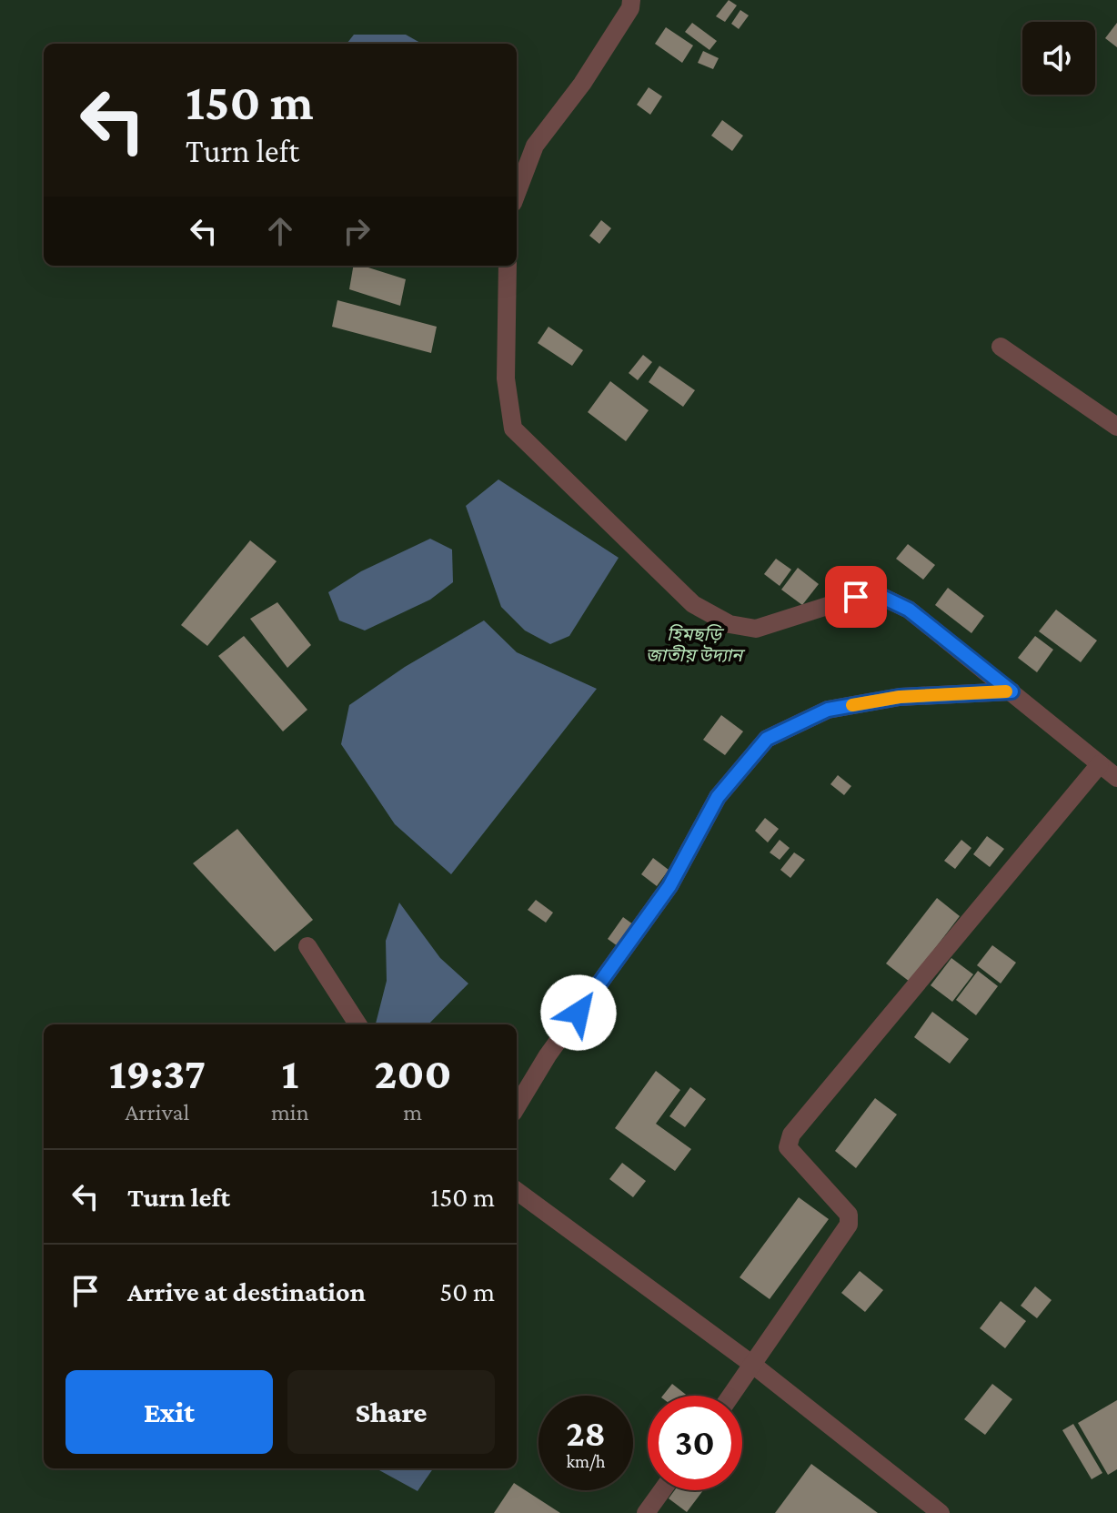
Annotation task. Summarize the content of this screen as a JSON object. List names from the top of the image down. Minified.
{"parks":["হিমছড়ি জাতীয় উদ্যান"],"page":{"turn":["150 m","Turn left"],"eta":["19:37","Arrival","1","min","200","m"],"list":[{"name":"Turn left","value":"150 m"},{"name":"Arrive at destination","value":"50 m"}],"buttons":["Exit","Share"],"speed":"28 km/h","limit":"30"}}
